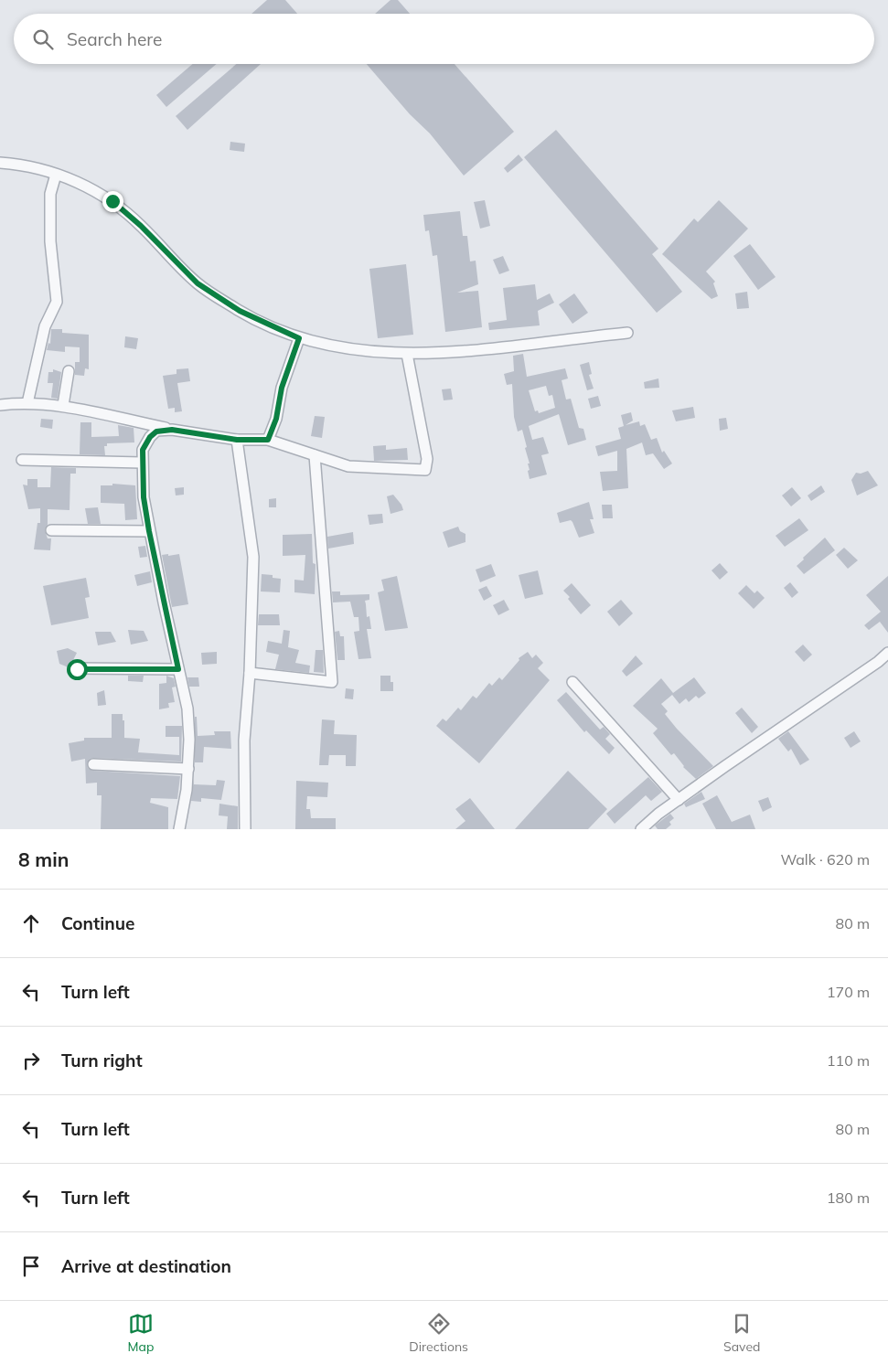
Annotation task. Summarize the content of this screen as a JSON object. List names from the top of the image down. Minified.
{"page":{"search":"Search here","heading":["8 min","Walk · 620 m"],"list":[["Continue","80 m"],["Turn left","170 m"],["Turn right","110 m"],["Turn left","80 m"],["Turn left","180 m"],"Arrive at destination"],"nav":["Map","Directions","Saved"]}}
